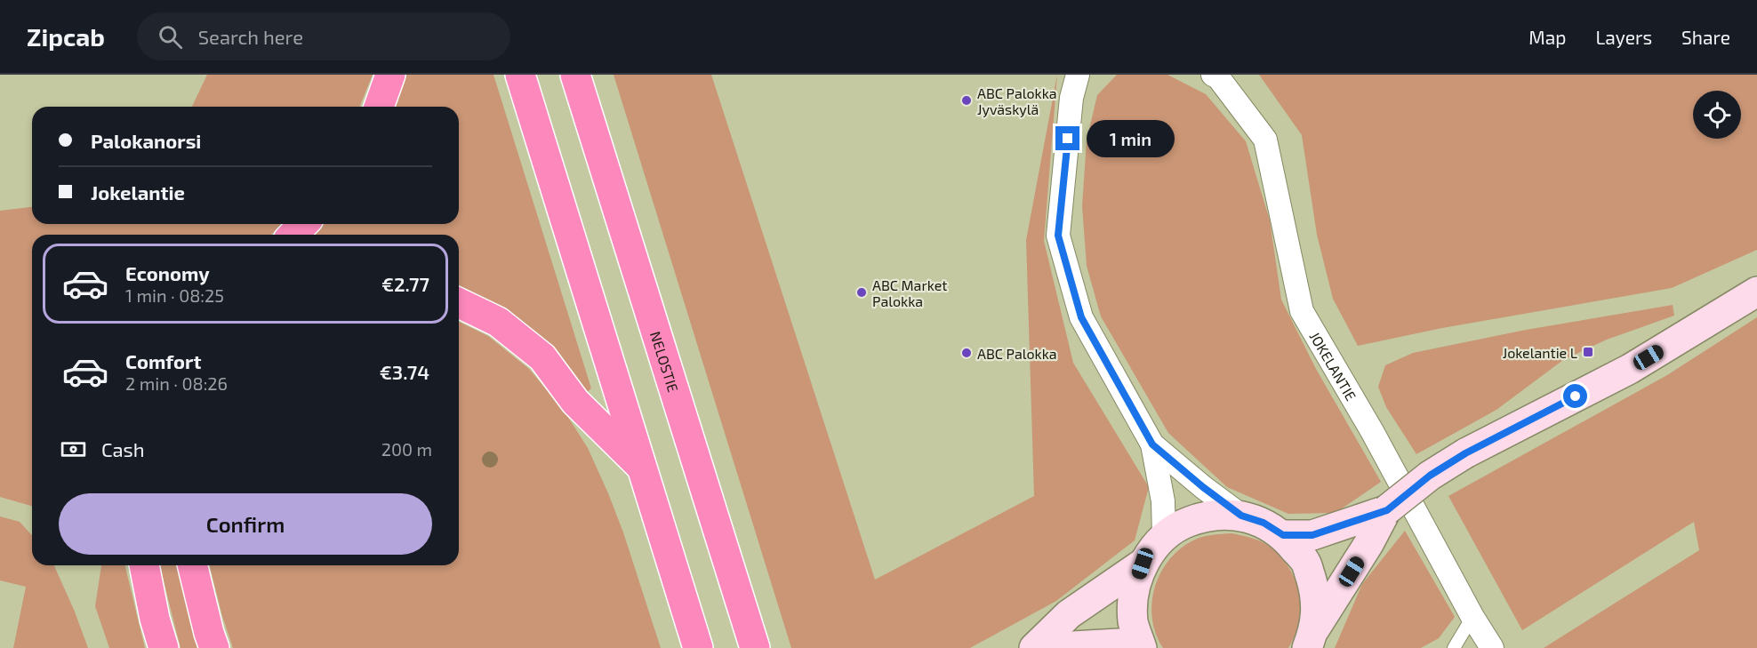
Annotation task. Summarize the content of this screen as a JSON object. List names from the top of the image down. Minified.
{"streets":{"highway":["NELOSTIE"],"street":["JOKELANTIE"]},"places":{"other":["ABC Palokka Jyväskylä","ABC Market Palokka","ABC Palokka"],"transit":["Jokelantie L"]},"page":{"header":"Zipcab","search":"Search here","nav":["Map","Layers","Share"],"banner":["Palokanorsi","Jokelantie"],"bubble":"1 min","list":[{"name":"Economy","note":"1 min · 08:25","value":"€2.77"},{"name":"Comfort","note":"2 min · 08:26","value":"€3.74"}],"pay":["Cash","200 m"],"buttons":"Confirm"}}
